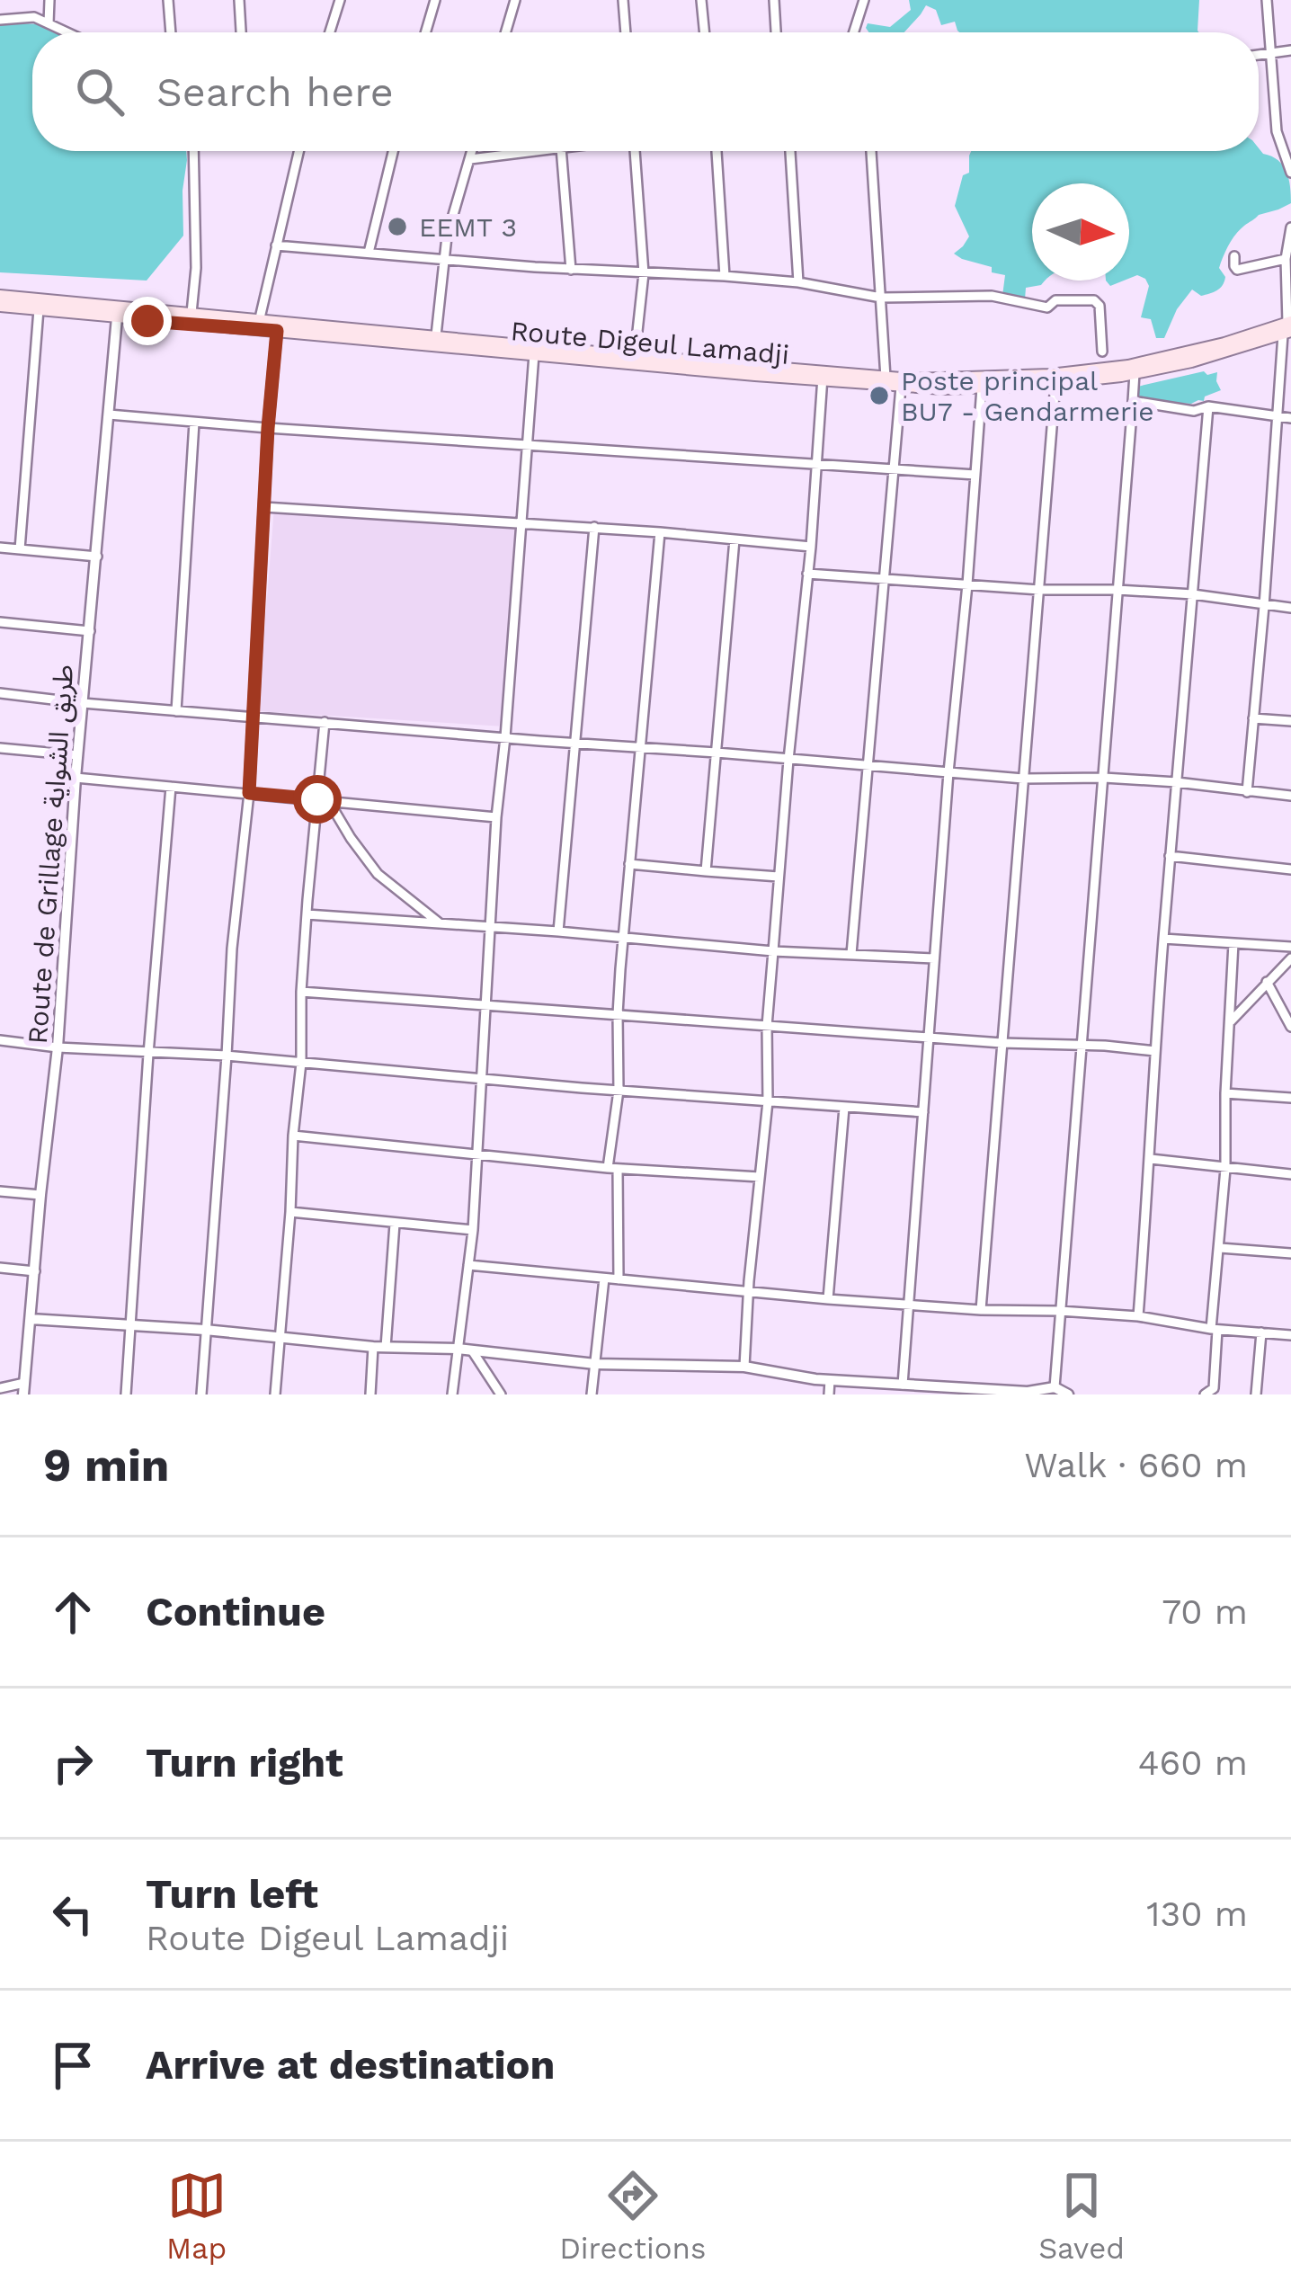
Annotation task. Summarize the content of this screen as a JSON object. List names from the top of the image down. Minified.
{"streets":{"main road":["Route Digeul Lamadji"],"street":["Route de Grillage طريق الشواية"]},"crossings":[["Route Digeul Lamadji","Route de Grillage طريق الشواية"]],"places":["EEMT 3","Poste principal BU7 - Gendarmerie"],"north":"right","page":{"search":"Search here","heading":["9 min","Walk · 660 m"],"list":[["Continue","70 m"],["Turn right","460 m"],["Turn left","Route Digeul Lamadji","130 m"],"Arrive at destination"],"nav":["Map","Directions","Saved"]}}
